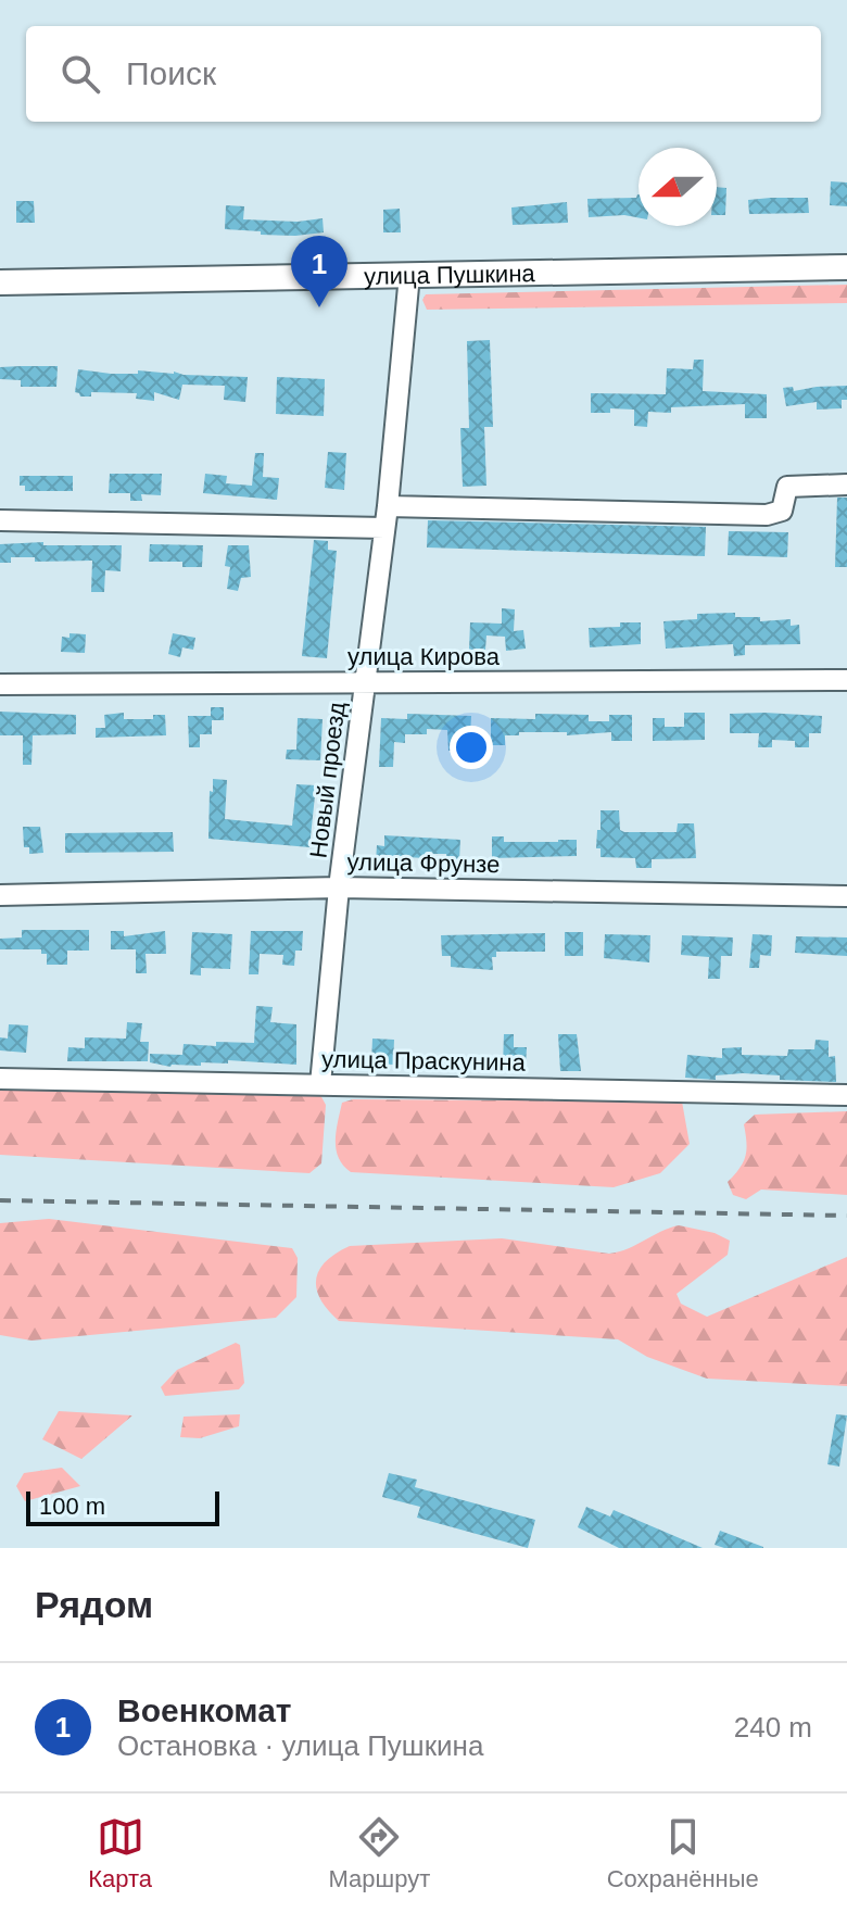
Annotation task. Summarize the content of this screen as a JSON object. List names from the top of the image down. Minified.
{"streets":{"main road":["улица Пушкина"],"street":["улица Кирова","Новый проезд","улица Фрунзе","улица Праскунина"]},"crossings":[["улица Пушкина","Новый проезд"],["улица Кирова","Новый проезд"],["Новый проезд","улица Фрунзе"],["Новый проезд","улица Праскунина"]],"scale_bar":"100 m","north":"left","page":{"search":"Поиск","pins":"1","scale":"100 m","heading":"Рядом","list":[{"mark":"1","name":"Военкомат","note":"Остановка · улица Пушкина","value":"240 m"}],"nav":["Карта","Маршрут","Сохранённые"]}}
